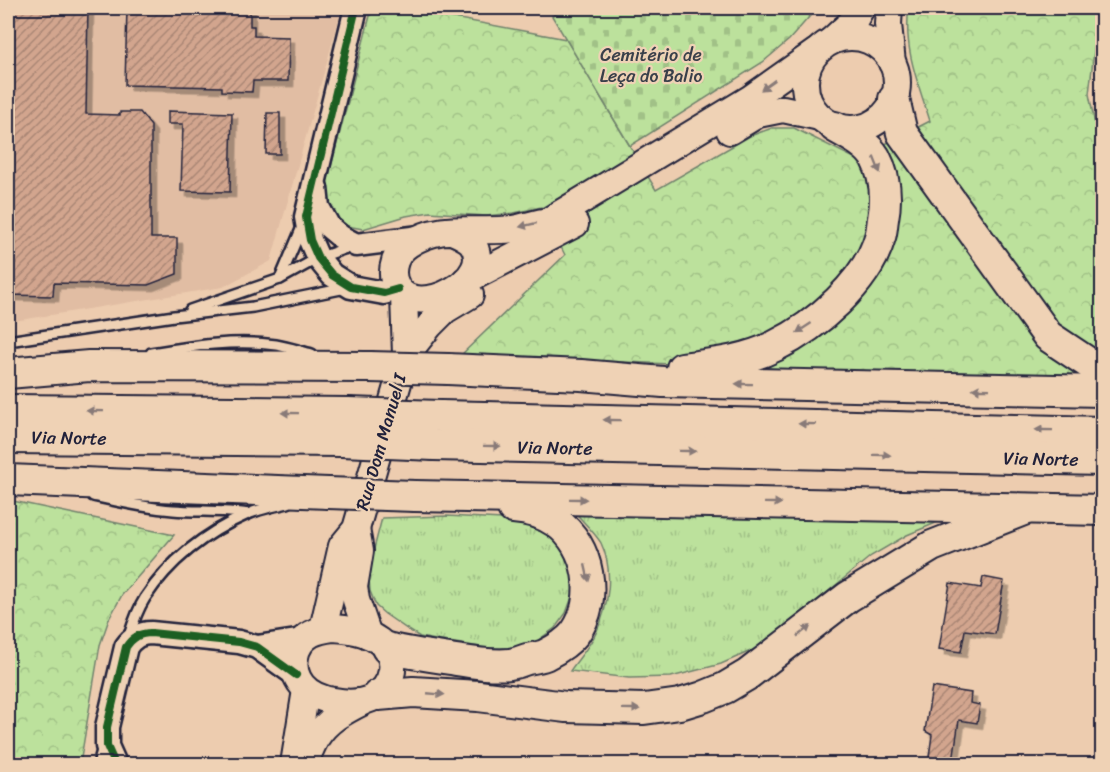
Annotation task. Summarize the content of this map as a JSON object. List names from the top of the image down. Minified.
{"streets":{"highway":["Via Norte"],"main road":["Rua Dom Manuel I"]},"parks":["Cemitério de Leça do Balio"]}
